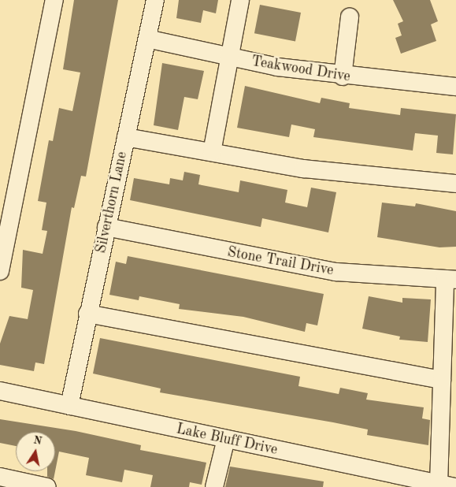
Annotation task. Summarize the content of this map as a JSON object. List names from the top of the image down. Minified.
{"streets":{"street":["Teakwood Drive","Silverthorn Lane","Stone Trail Drive","Lake Bluff Drive"]},"crossings":[["Teakwood Drive","Silverthorn Lane"],["Silverthorn Lane","Stone Trail Drive"],["Silverthorn Lane","Lake Bluff Drive"]],"north":"top"}
